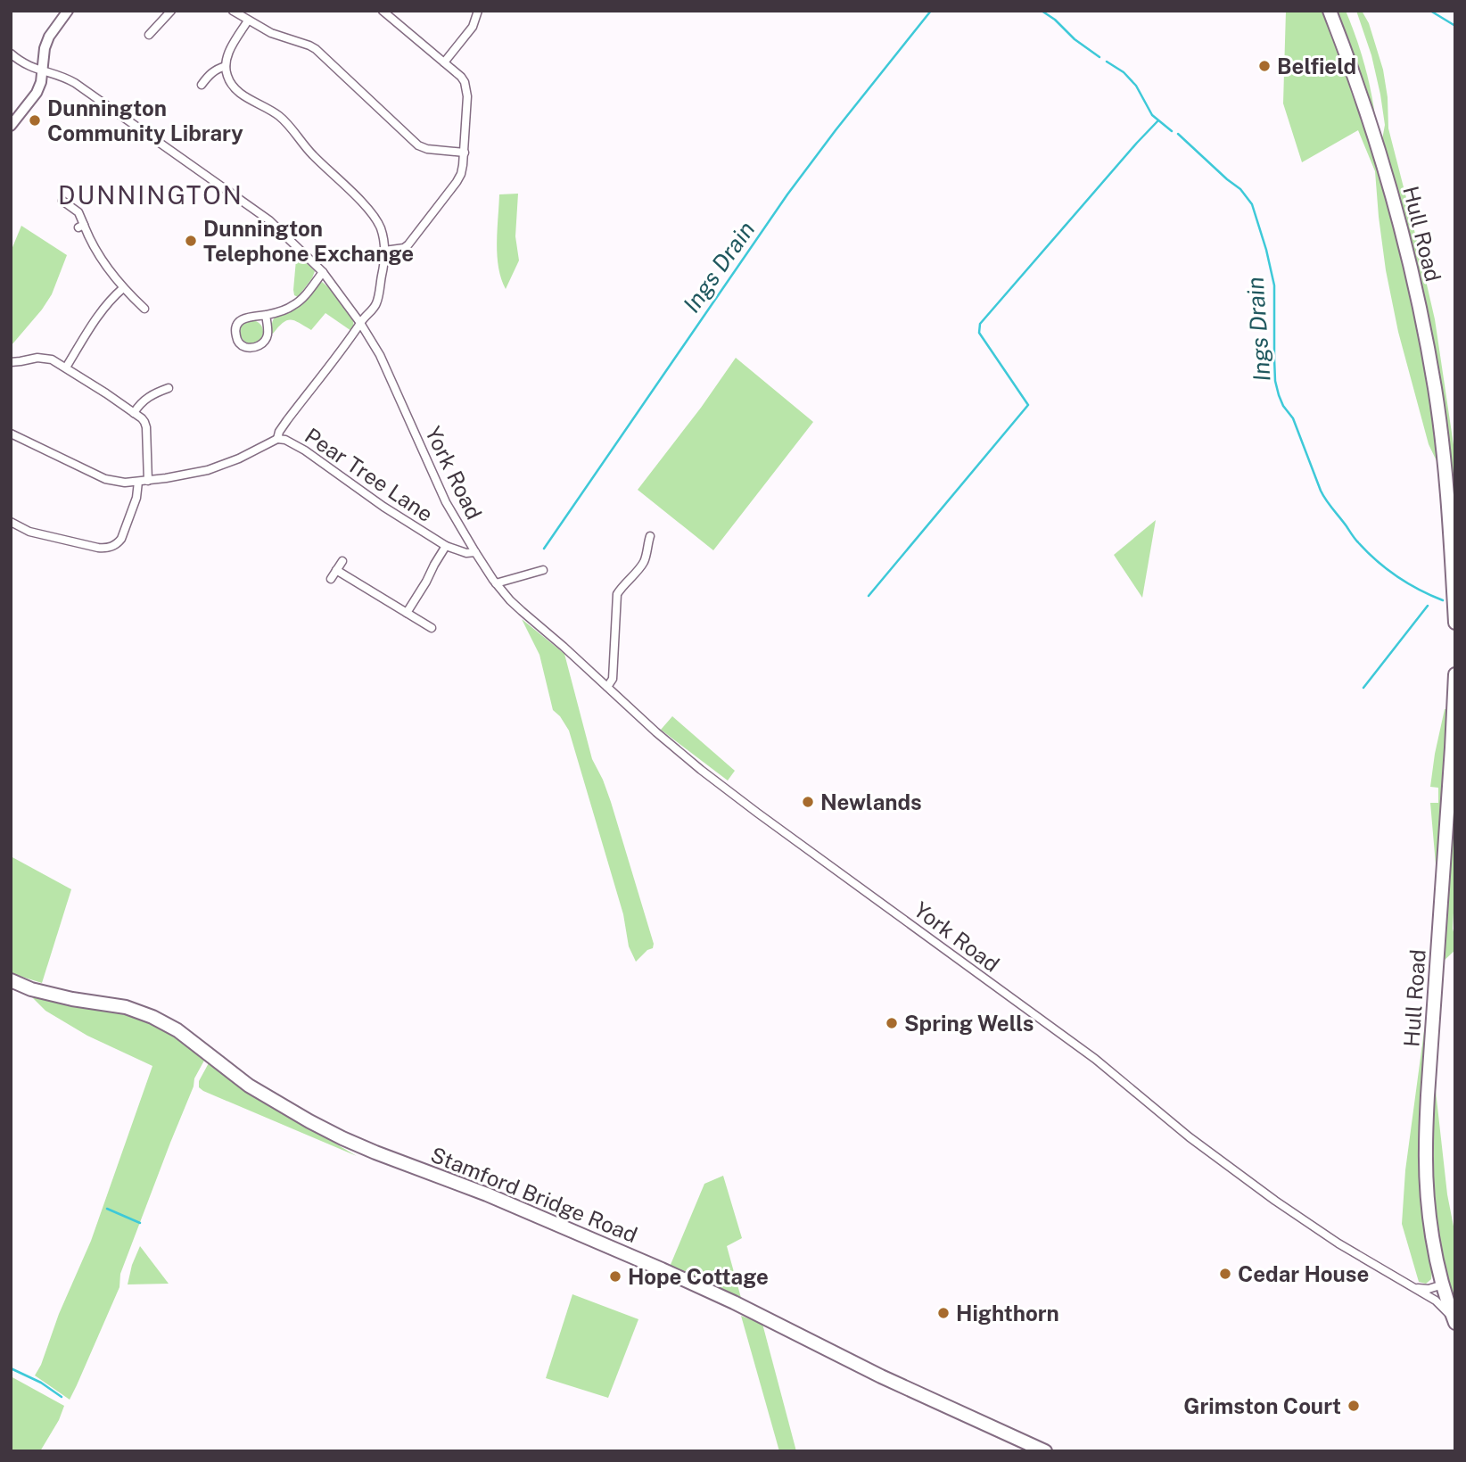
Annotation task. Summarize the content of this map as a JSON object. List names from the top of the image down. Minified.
{"streets":{"highway":["Hull Road","Stamford Bridge Road"],"street":["York Road","Pear Tree Lane"]},"crossings":[["Hull Road","York Road"],["York Road","Pear Tree Lane"]],"districts":["DUNNINGTON"],"water":["Ings Drain"],"places":["Belfield","Dunnington Community Library","Dunnington Telephone Exchange","Newlands","Spring Wells","Cedar House","Hope Cottage","Highthorn","Grimston Court"]}
